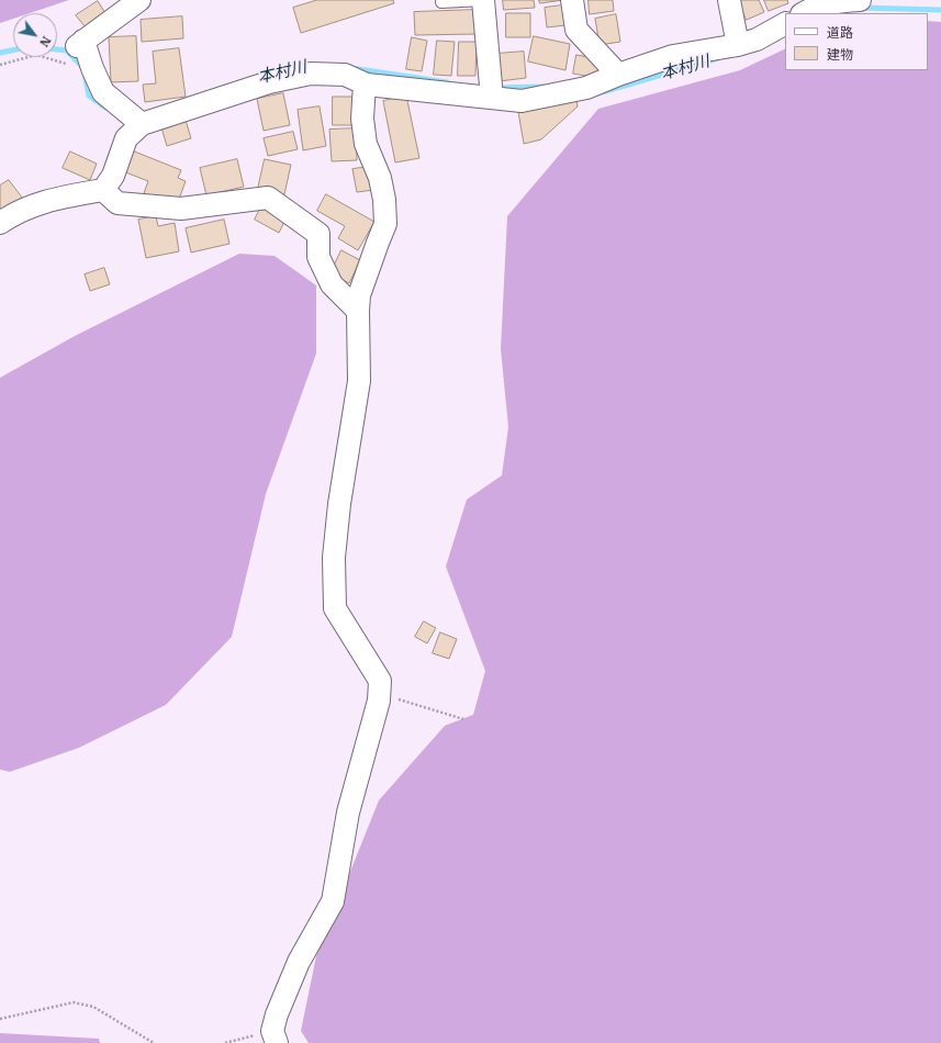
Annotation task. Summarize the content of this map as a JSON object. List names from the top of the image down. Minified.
{"water":["本村川"],"legend":["道路","建物"],"north":"bottom right"}
